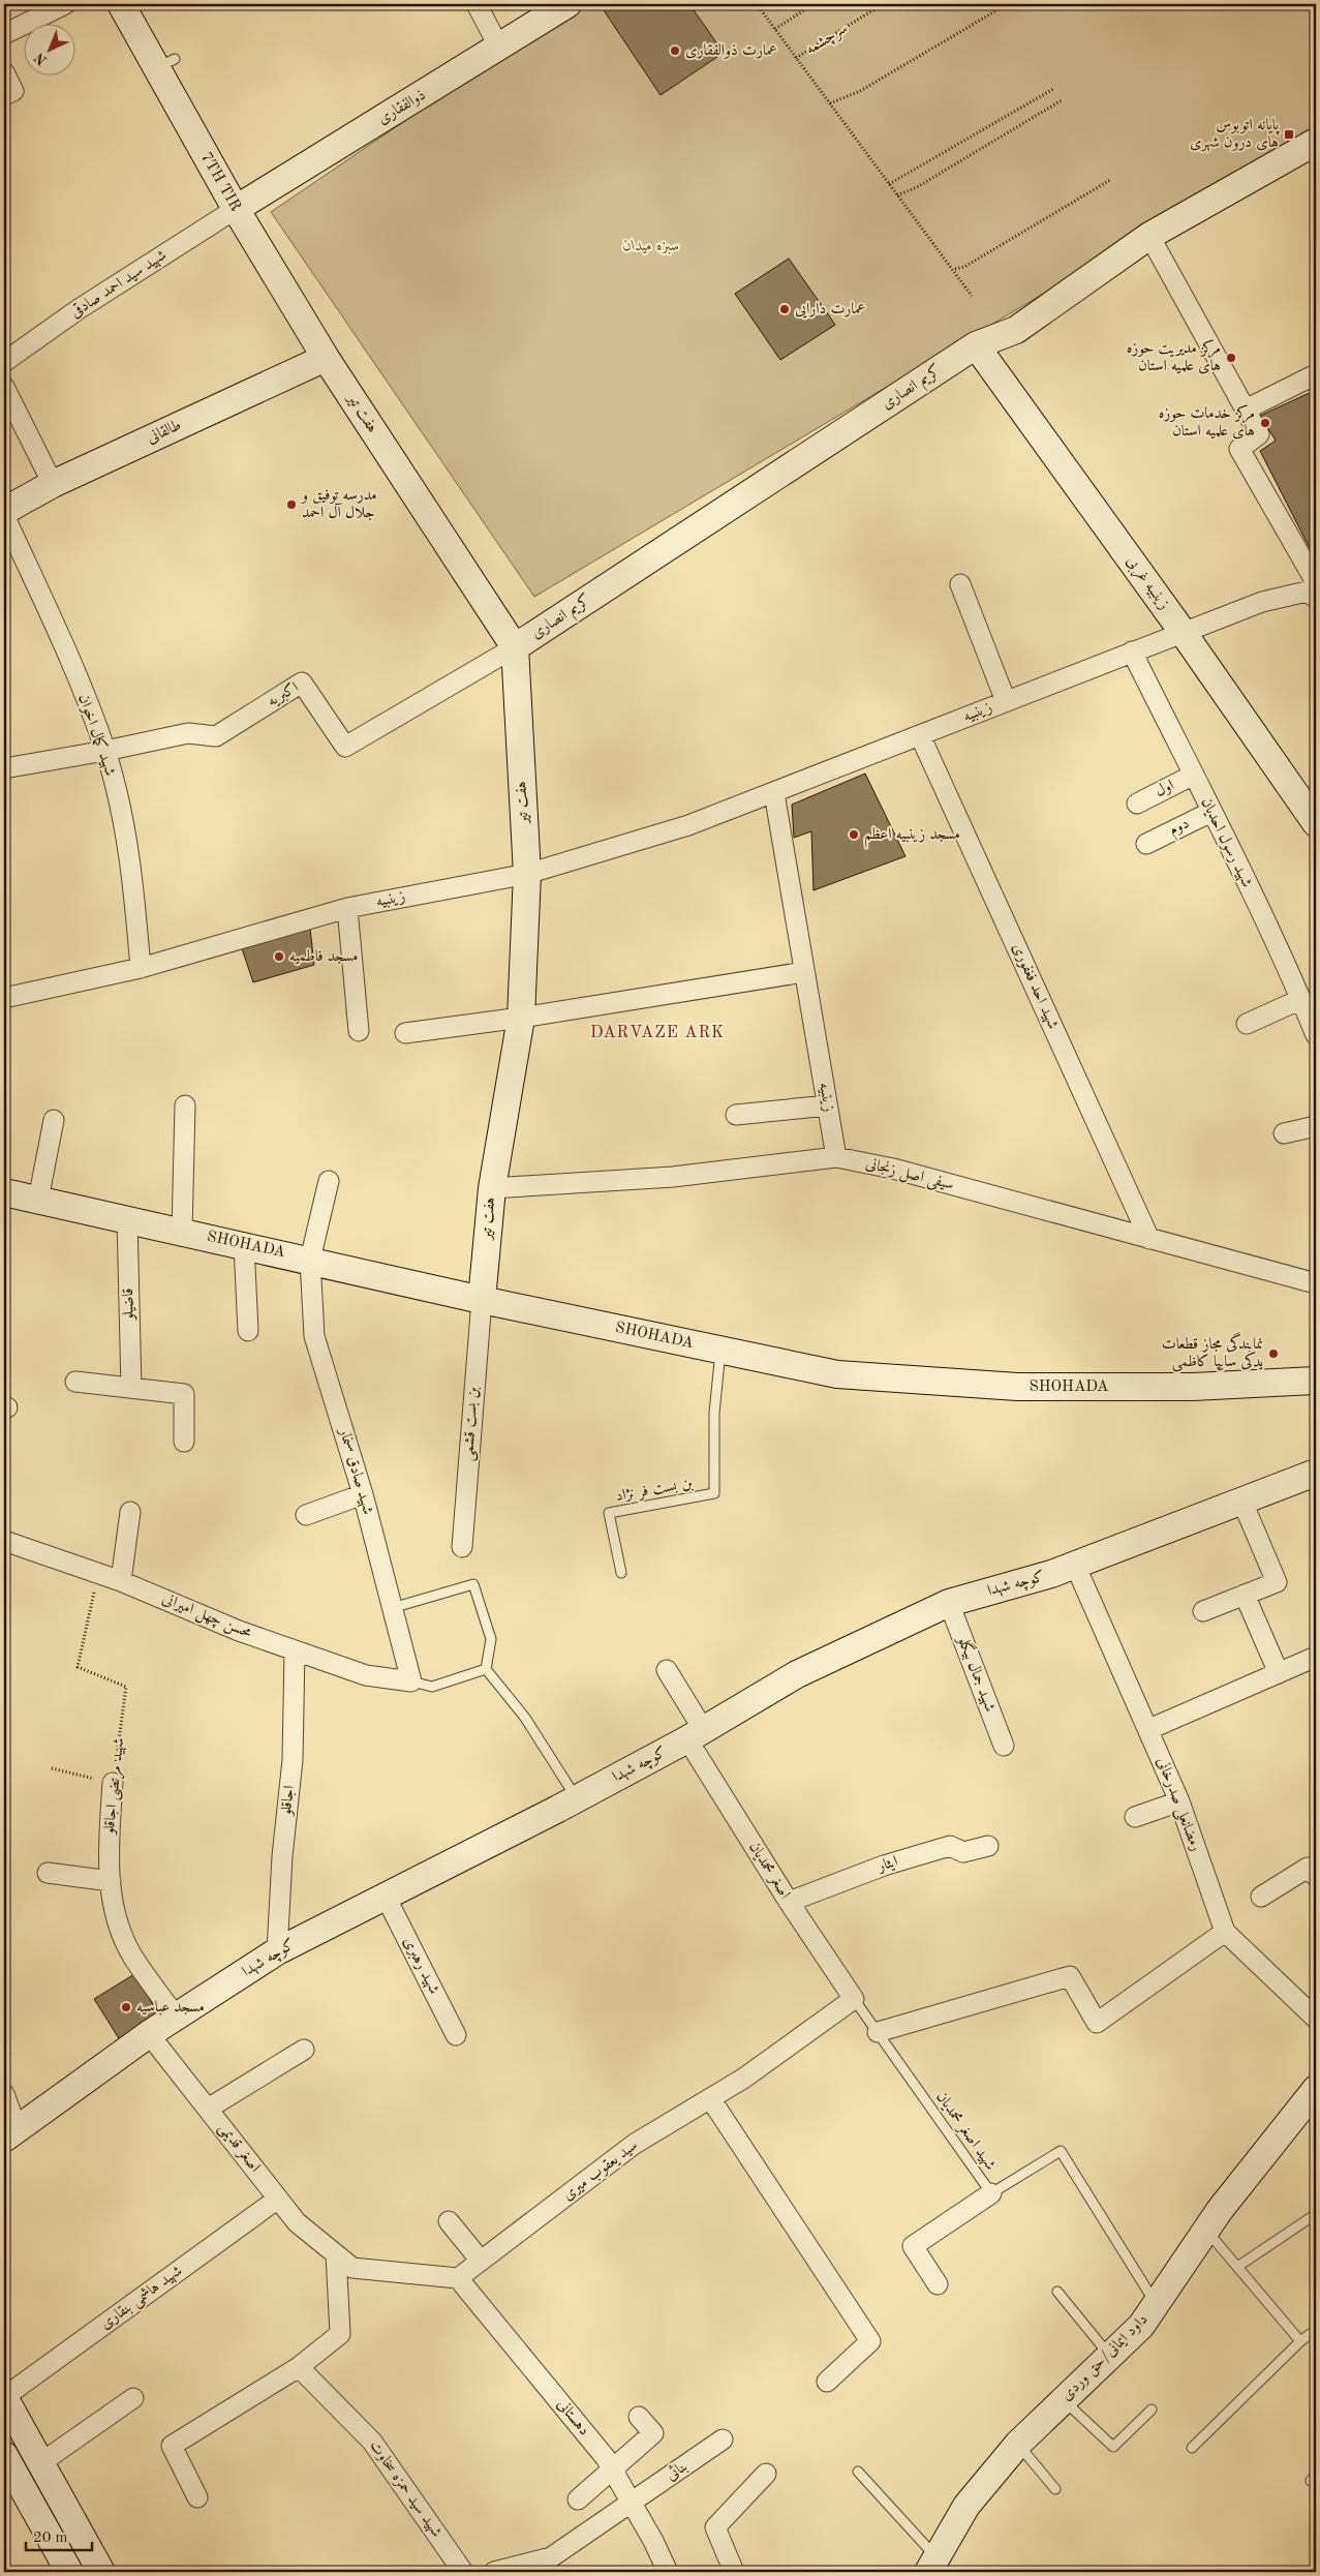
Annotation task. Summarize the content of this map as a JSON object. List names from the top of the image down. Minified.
{"streets":{"main road":["ذوالفقاری","7TH TIR","کریم انصاری","هفت تیر","طالقانی","زینبیه غربی","SHOHADA","کوچه شهدا","داود ایمانی/حق وردی"],"street":["شهید سید احمد صادقی","اکبریه","زینبیه","شهید کمال اخوان","اول","دوم","شهید رسول احدیان","شهید احد فغفوری","سیفی اصل زنجانی","قاضیلو","بن بست قشمی","شهید صادق سنمار","محسن چهل امیرانی","شهید جمال بیگلو","شهید مرتضی اجاقلو","اجاقلو","رمضانعلی صدرخانی","ایثار","اصغر محمدیان","شهید رهبری","اصغر قدیمی","سید یعقوب میری","شهید هاشمی بنقاری","دهستانی","بنائی","شهید سید حمزه سخاوت"],"lane":["بن بست فر نژاد","شهید اصغر محمدیان"],"path":["سرچشمه"]},"crossings":[["ذوالفقاری","7TH TIR"],["ذوالفقاری","شهید سید احمد صادقی"],["7TH TIR","شهید سید احمد صادقی"],["7TH TIR","هفت تیر"],["7TH TIR","طالقانی"],["کریم انصاری","هفت تیر"],["کریم انصاری","زینبیه غربی"],["کریم انصاری","اکبریه"],["هفت تیر","طالقانی"],["هفت تیر","اکبریه"],["هفت تیر","زینبیه"],["هفت تیر","سیفی اصل زنجانی"],["هفت تیر","SHOHADA"],["هفت تیر","بن بست قشمی"],["زینبیه غربی","زینبیه"],["اکبریه","شهید کمال اخوان"],["زینبیه","شهید کمال اخوان"],["زینبیه","شهید رسول احدیان"],["زینبیه","شهید احد فغفوری"],["زینبیه","سیفی اصل زنجانی"],["اول","شهید رسول احدیان"],["دوم","شهید رسول احدیان"],["شهید احد فغفوری","سیفی اصل زنجانی"],["SHOHADA","قاضیلو"],["SHOHADA","بن بست قشمی"],["SHOHADA","شهید صادق سنمار"],["SHOHADA","بن بست فر نژاد"],["شهید صادق سنمار","محسن چهل امیرانی"],["کوچه شهدا","شهید جمال بیگلو"],["کوچه شهدا","شهید مرتضی اجاقلو"],["کوچه شهدا","اجاقلو"],["کوچه شهدا","رمضانعلی صدرخانی"],["کوچه شهدا","اصغر محمدیان"],["کوچه شهدا","شهید رهبری"],["کوچه شهدا","اصغر قدیمی"],["محسن چهل امیرانی","شهید مرتضی اجاقلو"],["محسن چهل امیرانی","اجاقلو"],["ایثار","اصغر محمدیان"],["اصغر محمدیان","شهید اصغر محمدیان"],["اصغر محمدیان","سید یعقوب میری"],["شهید اصغر محمدیان","سید یعقوب میری"],["شهید اصغر محمدیان","داود ایمانی/حق وردی"],["اصغر قدیمی","شهید هاشمی بنقاری"],["سید یعقوب میری","دهستانی"],["دهستانی","بنائی"]],"districts":["DARVAZE ARK"],"parks":["سبزه میدان"],"places":{"other":["عمارت ذوالفقاری","عمارت دارایی","مرکز مدیریت حوزه های علمیه استان","مرکز خدمات حوزه های علمیه استان","مدرسه توفیق و جلال آل احمد","مسجد زینبیه اعظم","مسجد فاطمیه","نمایندگی مجاز قطعات یدکی سایپا کاظمی","مسجد عباسیه"],"transit":["پایانه اتوبوس های درون شهری"]},"scale_bar":"20 m","north":"bottom left"}
